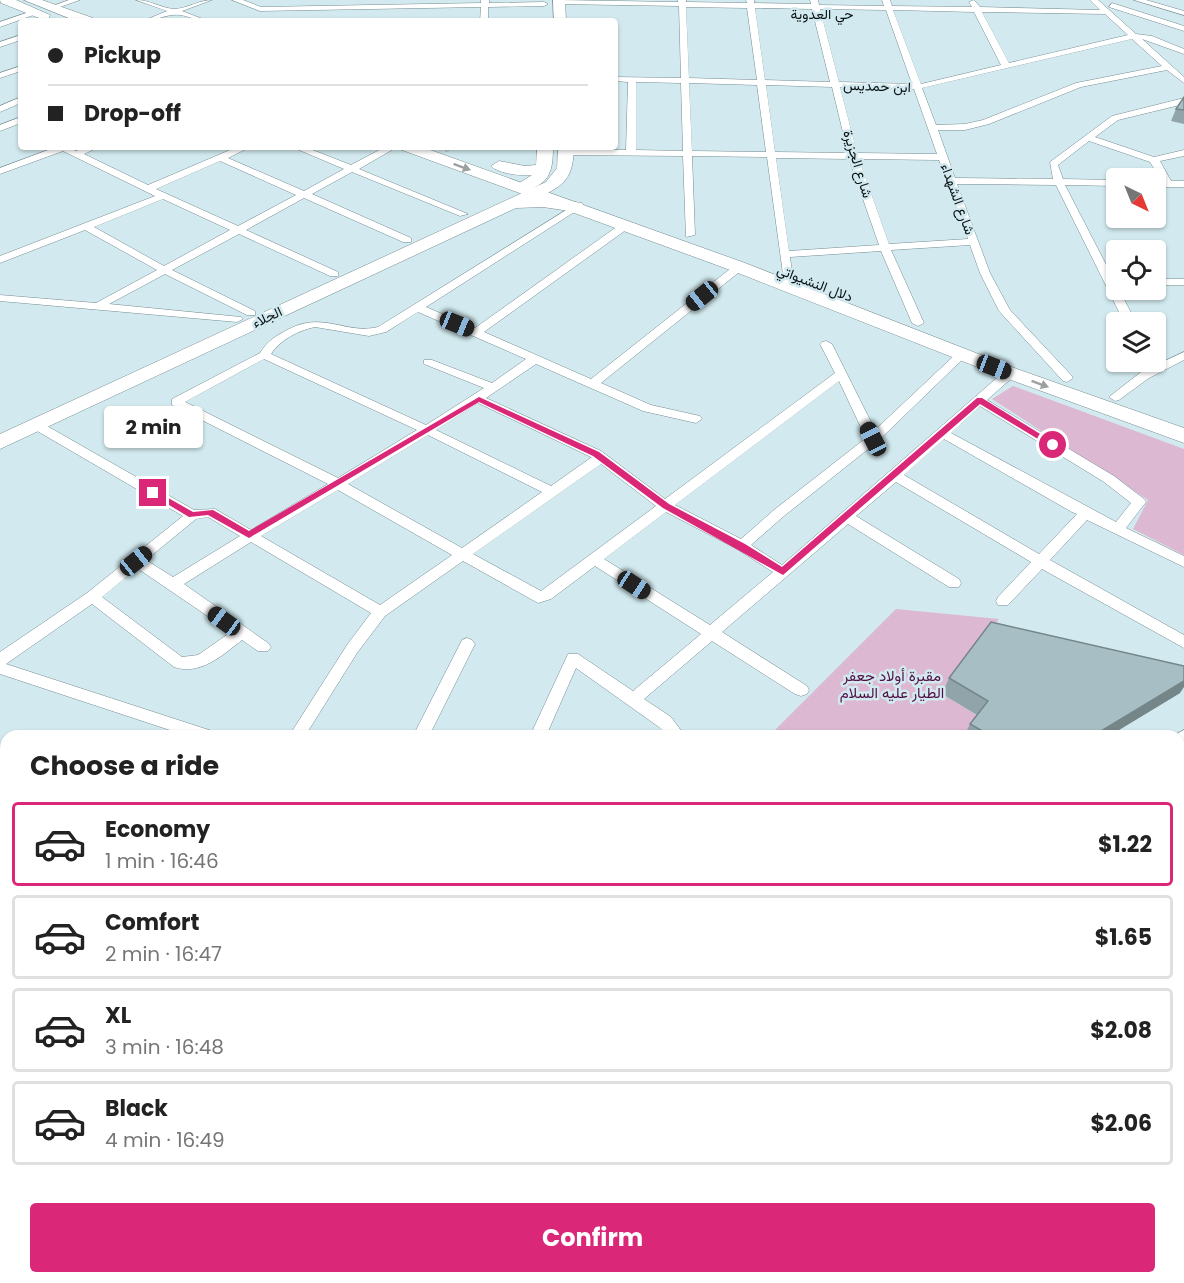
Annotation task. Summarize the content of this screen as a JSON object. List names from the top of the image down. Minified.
{"streets":{"main road":["دلال النشيواتي","الجلاء"],"street":["ابن حمديس","شارع الجزيرة","شارع الشهداء"]},"crossings":[["ابن حمديس","شارع الجزيرة"],["ابن حمديس","شارع الشهداء"],["شارع الجزيرة","دلال النشيواتي"],["شارع الشهداء","دلال النشيواتي"]],"districts":["حي العدوية"],"parks":["مقبرة أولاد جعفر الطيار عليه السلام"],"north":"bottom right","page":{"banner":["Pickup","Drop-off"],"bubble":"2 min","heading":"Choose a ride","list":[{"name":"Economy","note":"1 min · 16:46","value":"$1.22"},{"name":"Comfort","note":"2 min · 16:47","value":"$1.65"},{"name":"XL","note":"3 min · 16:48","value":"$2.08"},{"name":"Black","note":"4 min · 16:49","value":"$2.06"}],"buttons":"Confirm"}}
